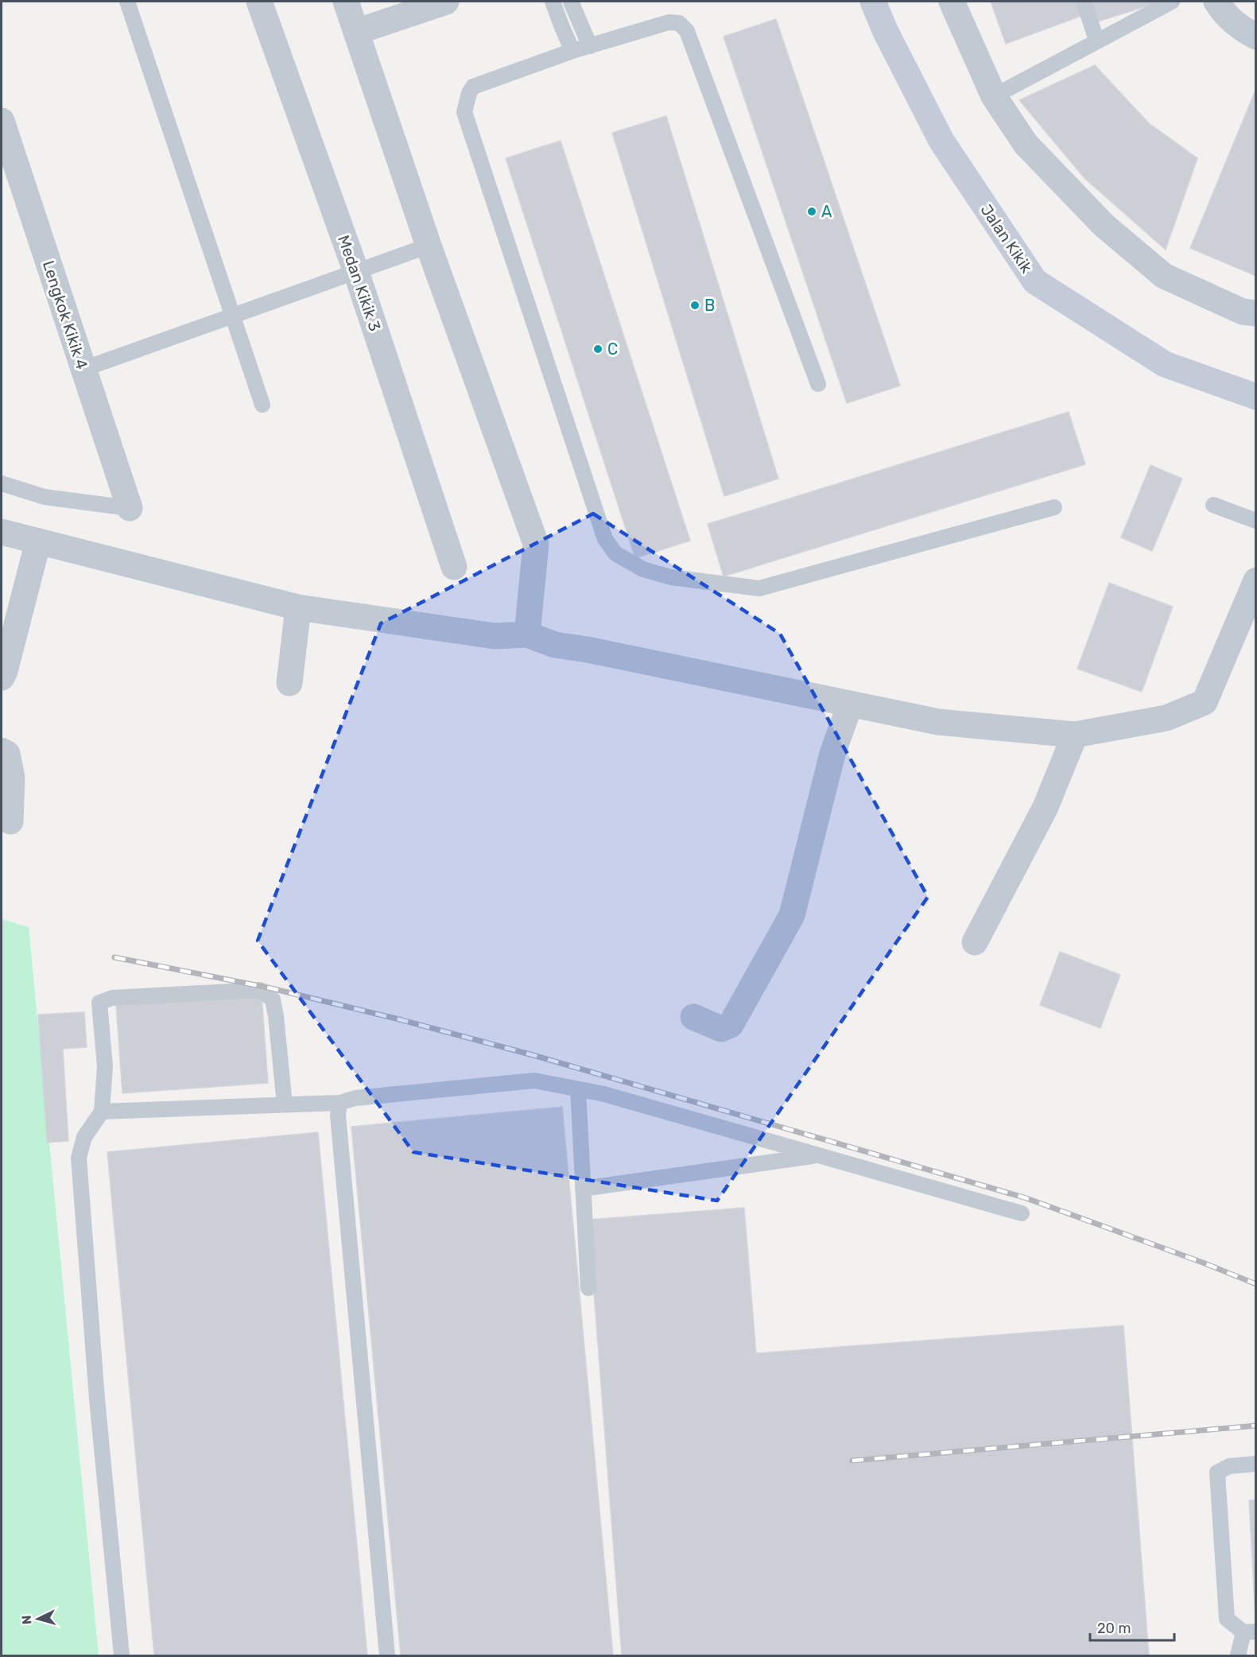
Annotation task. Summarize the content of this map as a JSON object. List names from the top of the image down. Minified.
{"streets":{"street":["Jalan Kikik","Medan Kikik 3","Lengkok Kikik 4"]},"places":["A","B","C"],"scale_bar":"20 m","north":"left"}
